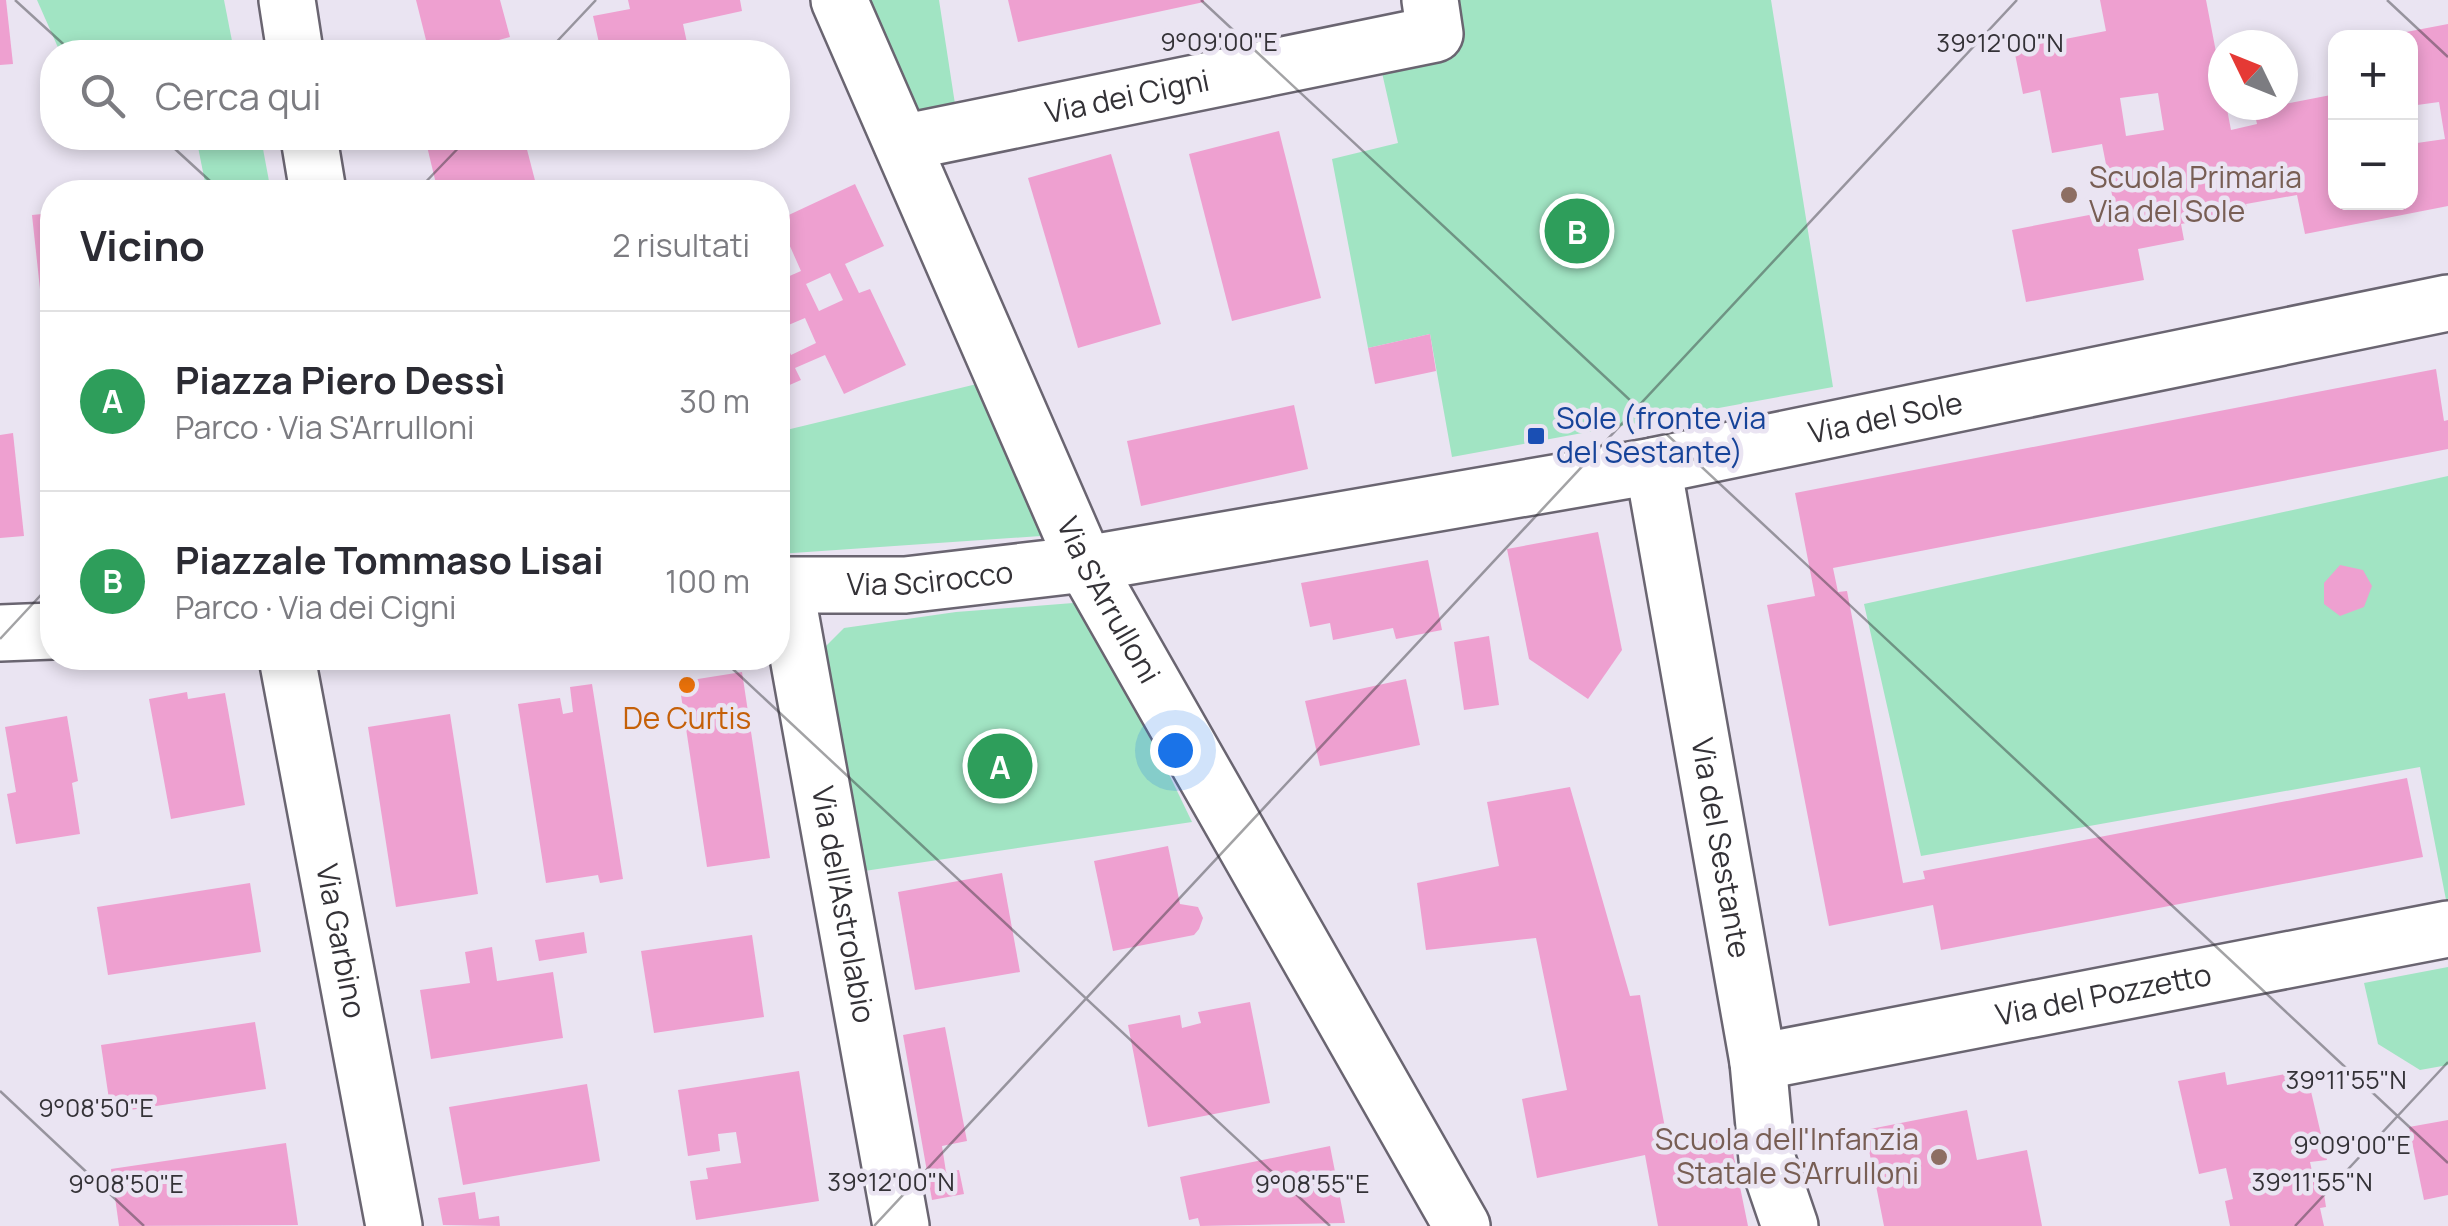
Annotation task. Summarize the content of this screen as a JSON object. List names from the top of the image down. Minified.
{"streets":{"street":["Via dei Cigni","Via del Sole","Via Scirocco","Via S'Arrulloni","Via del Sestante","Via dell'Astrolabio","Via Garbino","Via del Pozzetto"]},"crossings":[["Via dei Cigni","Via S'Arrulloni"],["Via del Sole","Via Scirocco"],["Via del Sole","Via S'Arrulloni"],["Via del Sole","Via del Sestante"],["Via Scirocco","Via S'Arrulloni"],["Via del Sestante","Via del Pozzetto"]],"places":{"other":["Scuola Primaria Via del Sole","De Curtis","Scuola dell'Infanzia Statale S'Arrulloni"],"transit":["Sole (fronte via del Sestante)"]},"north":"top left","page":{"map_buttons":["+","−"],"search":"Cerca qui","heading":["Vicino","2 risultati"],"pins":["B","A"],"list":[{"mark":"A","name":"Piazza Piero Dessì","note":"Parco · Via S'Arrulloni","value":"30 m"},{"mark":"B","name":"Piazzale Tommaso Lisai","note":"Parco · Via dei Cigni","value":"100 m"}]},"coordinates":["9°09'00\"E","39°12'00\"N","39°11'55\"N","9°08'50\"E","9°08'55\"E"]}
